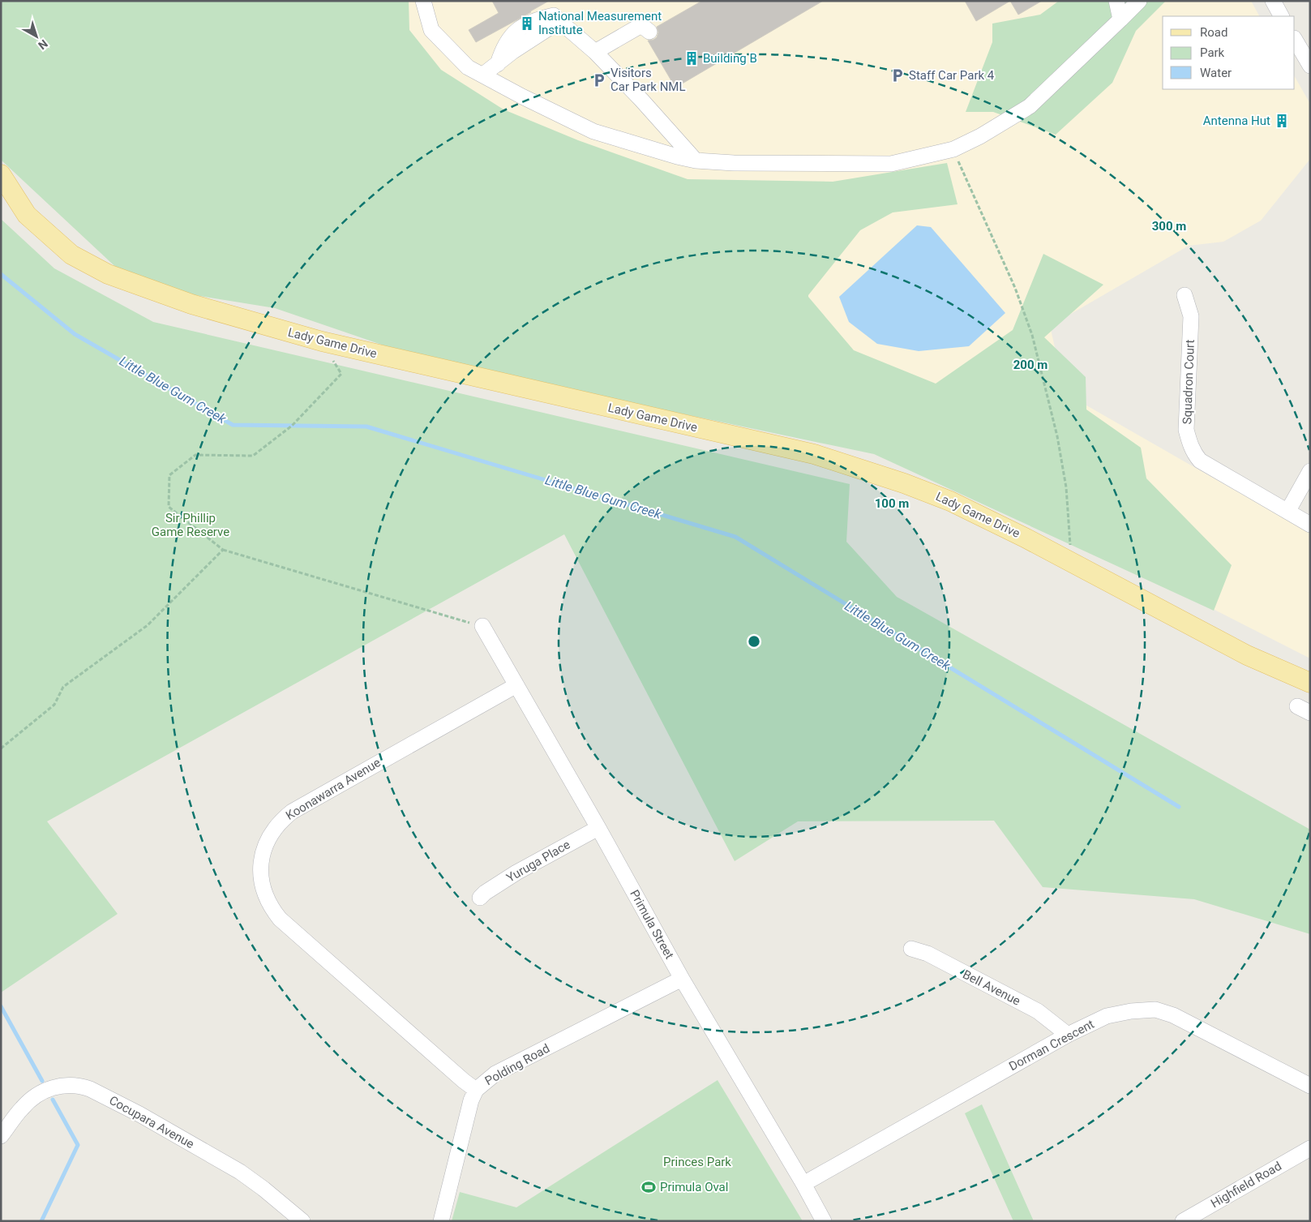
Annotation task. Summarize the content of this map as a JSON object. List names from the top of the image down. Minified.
{"streets":{"main road":["Lady Game Drive"],"street":["Squadron Court","Koonawarra Avenue","Yuruga Place","Primula Street","Bell Avenue","Dorman Crescent","Polding Road","Cocupara Avenue","Highfield Road"]},"crossings":[["Koonawarra Avenue","Primula Street"],["Koonawarra Avenue","Polding Road"],["Yuruga Place","Primula Street"],["Primula Street","Dorman Crescent"],["Primula Street","Polding Road"],["Bell Avenue","Dorman Crescent"]],"water":["Little Blue Gum Creek"],"parks":["Sir Phillip Game Reserve","Princes Park"],"places":{"building":["National Measurement Institute","Building B","Antenna Hut"],"parking":["Staff Car Park 4","Visitors Car Park NML"],"sports":["Primula Oval"]},"legend":["Road","Park","Water"],"north":"bottom right","rings":["300 m","200 m","100 m"]}
